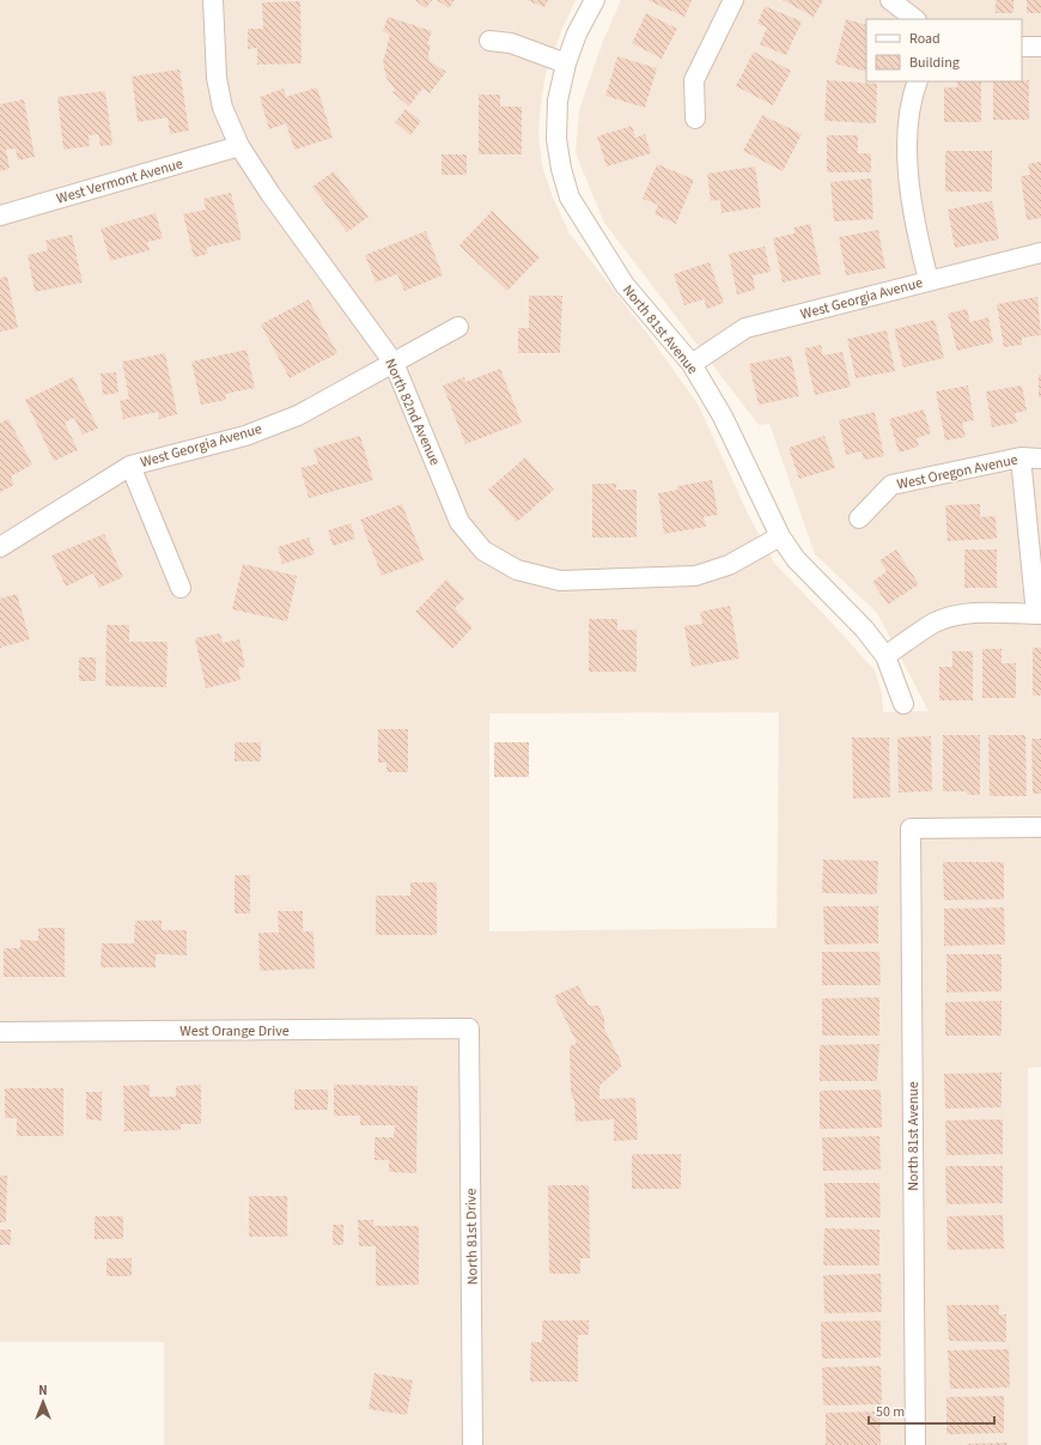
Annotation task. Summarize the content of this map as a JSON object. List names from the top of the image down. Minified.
{"streets":{"street":["West Vermont Avenue","West Georgia Avenue","North 81st Avenue","North 82nd Avenue","West Oregon Avenue","West Orange Drive","North 81st Drive"]},"crossings":[["West Vermont Avenue","North 82nd Avenue"],["West Georgia Avenue","North 81st Avenue"],["West Georgia Avenue","North 82nd Avenue"],["North 81st Avenue","North 82nd Avenue"],["West Orange Drive","North 81st Drive"]],"legend":["Road","Building"],"scale_bar":"50 m","north":"top"}
